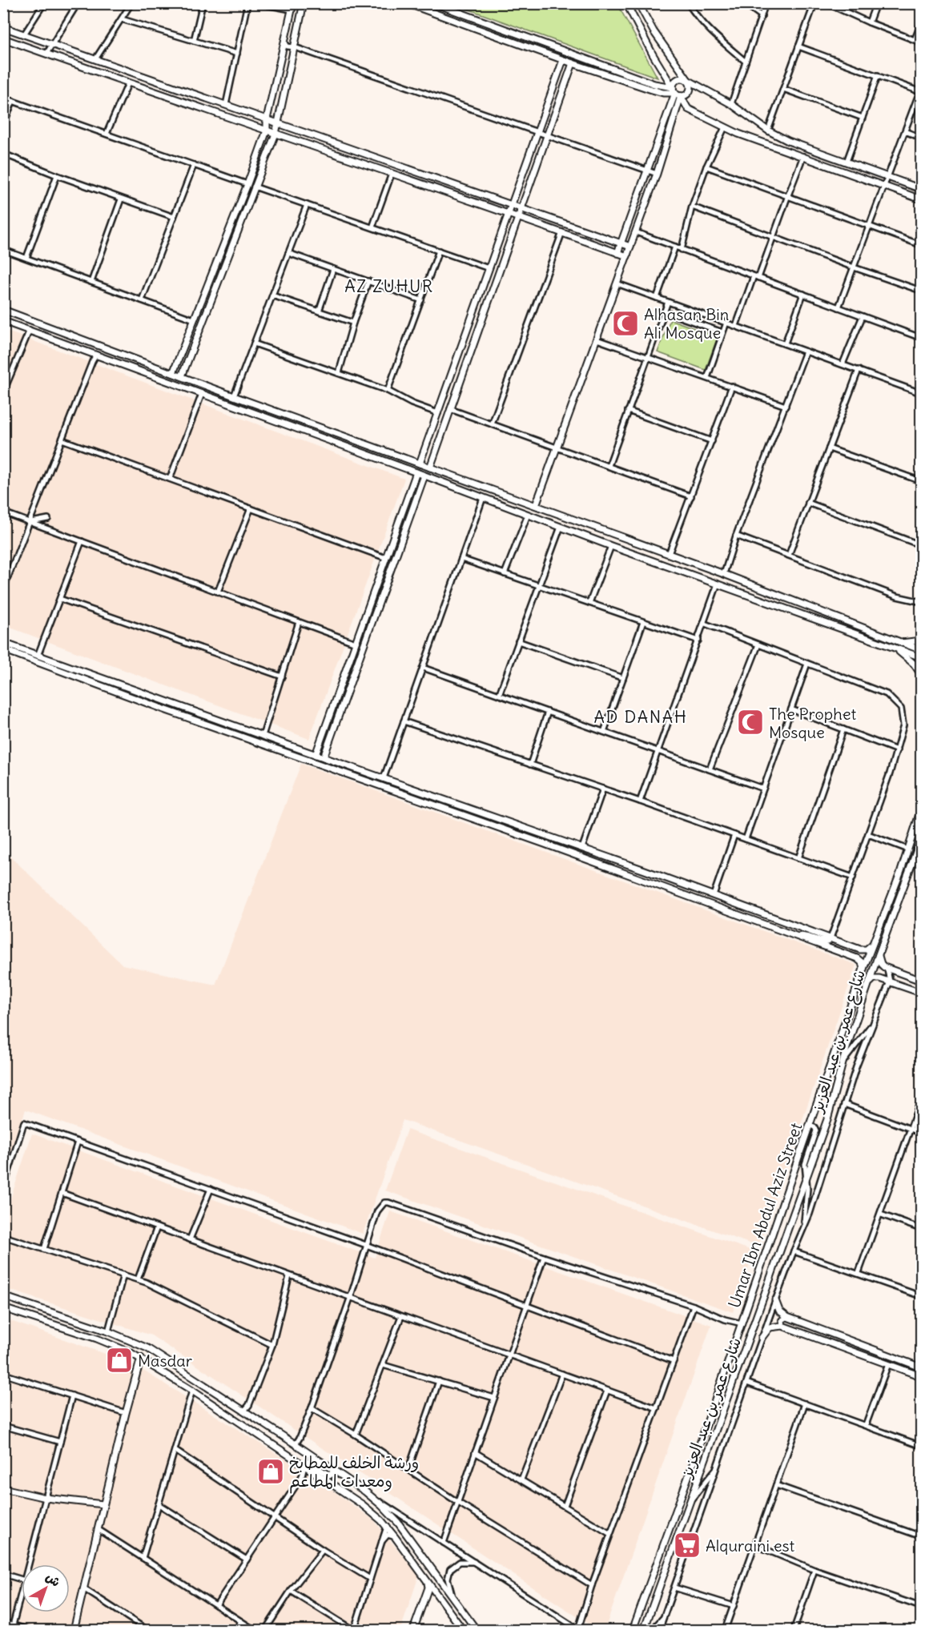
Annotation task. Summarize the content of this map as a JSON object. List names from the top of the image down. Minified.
{"streets":{"street":["شارع عمر بن عبد العزيز","Umar Ibn Abdul Aziz Street"]},"districts":["AZ ZUHUR","AD DANAH"],"places":{"mosque":["Alhasan Bin Ali Mosque","The Prophet Mosque"],"shop":["Masdar","ورشة الخلف للمطابخ ومعدات المطاعم"],"supermarket":["Alquraini est"]},"north":"top right"}
